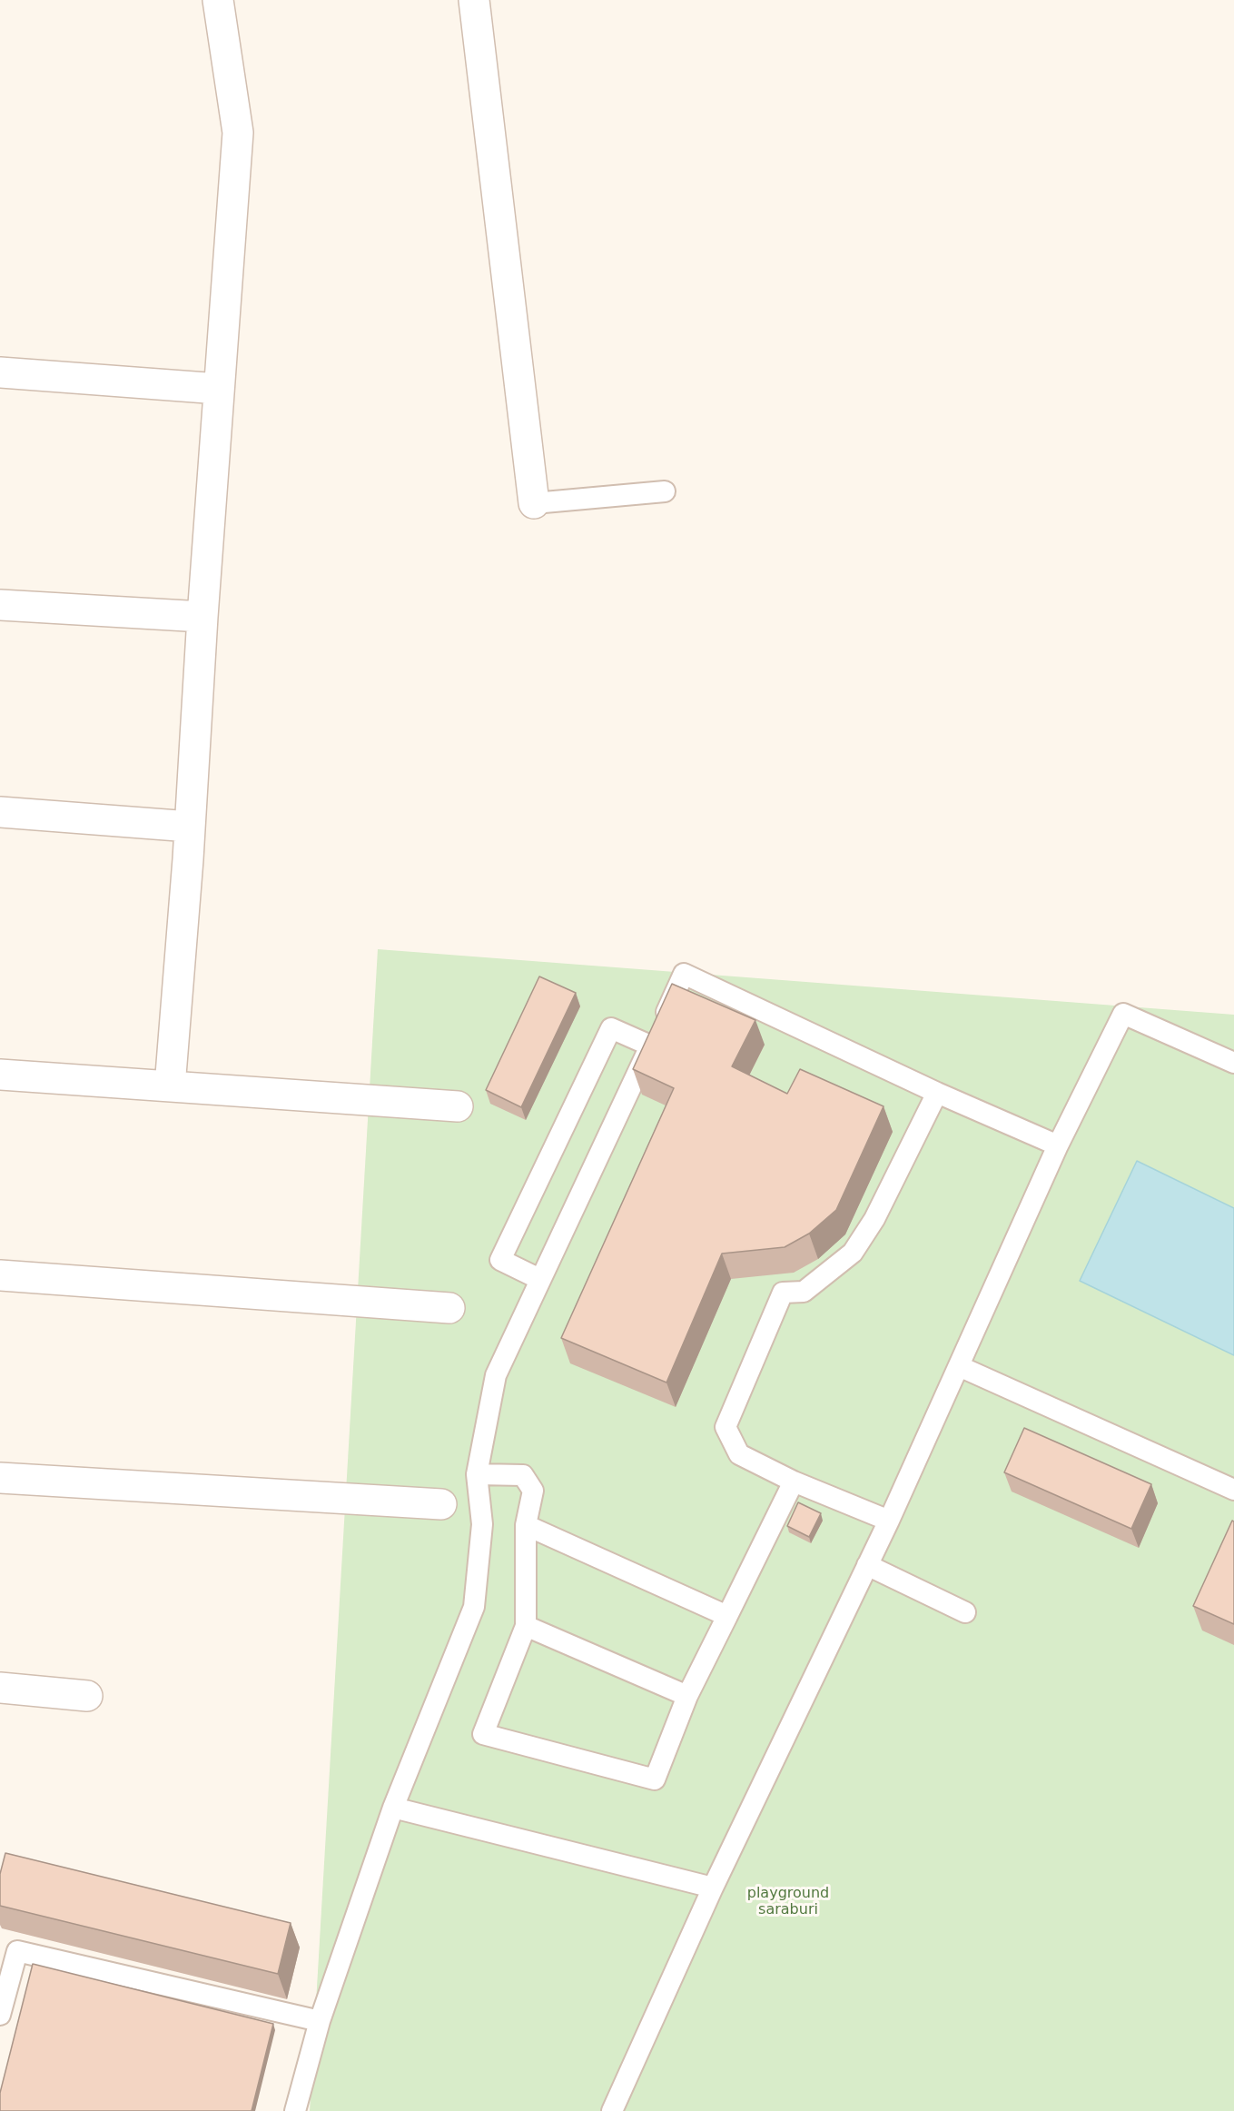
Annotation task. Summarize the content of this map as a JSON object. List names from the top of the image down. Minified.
{"parks":["playground saraburi"]}
